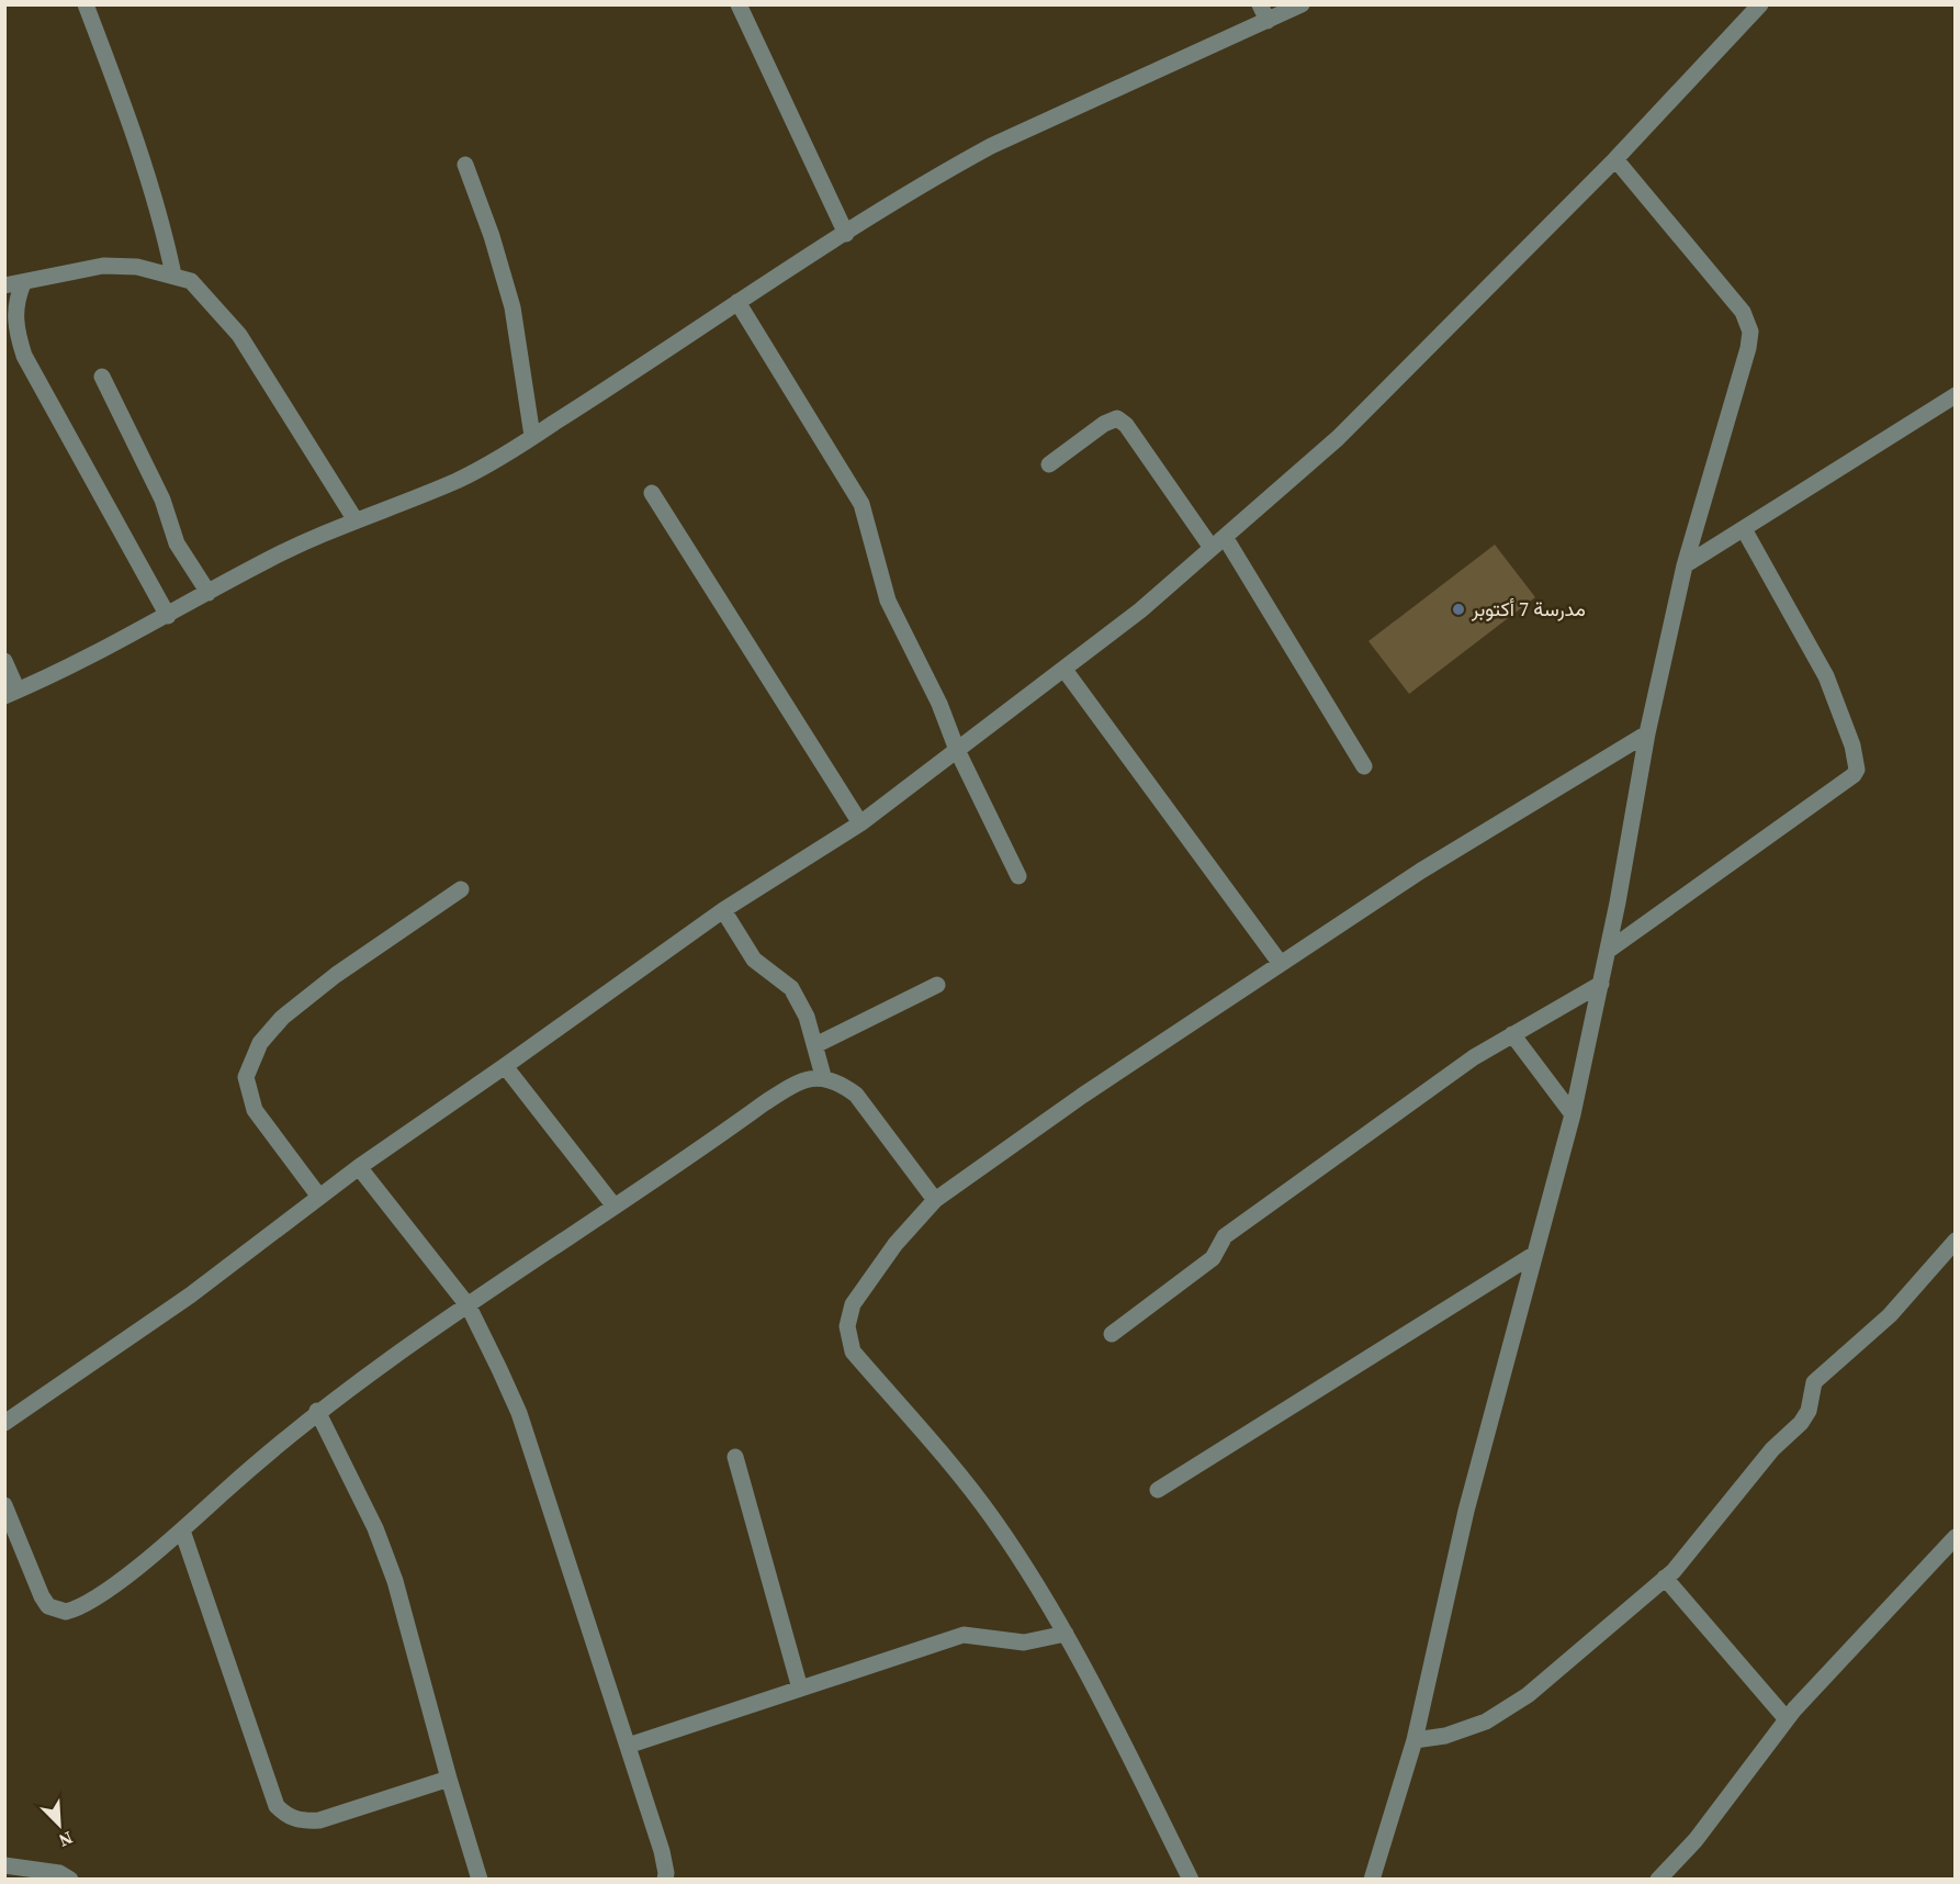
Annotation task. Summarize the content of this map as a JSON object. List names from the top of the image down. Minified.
{"places":["مدرسة 7 أكتوبر"],"north":"bottom right"}
